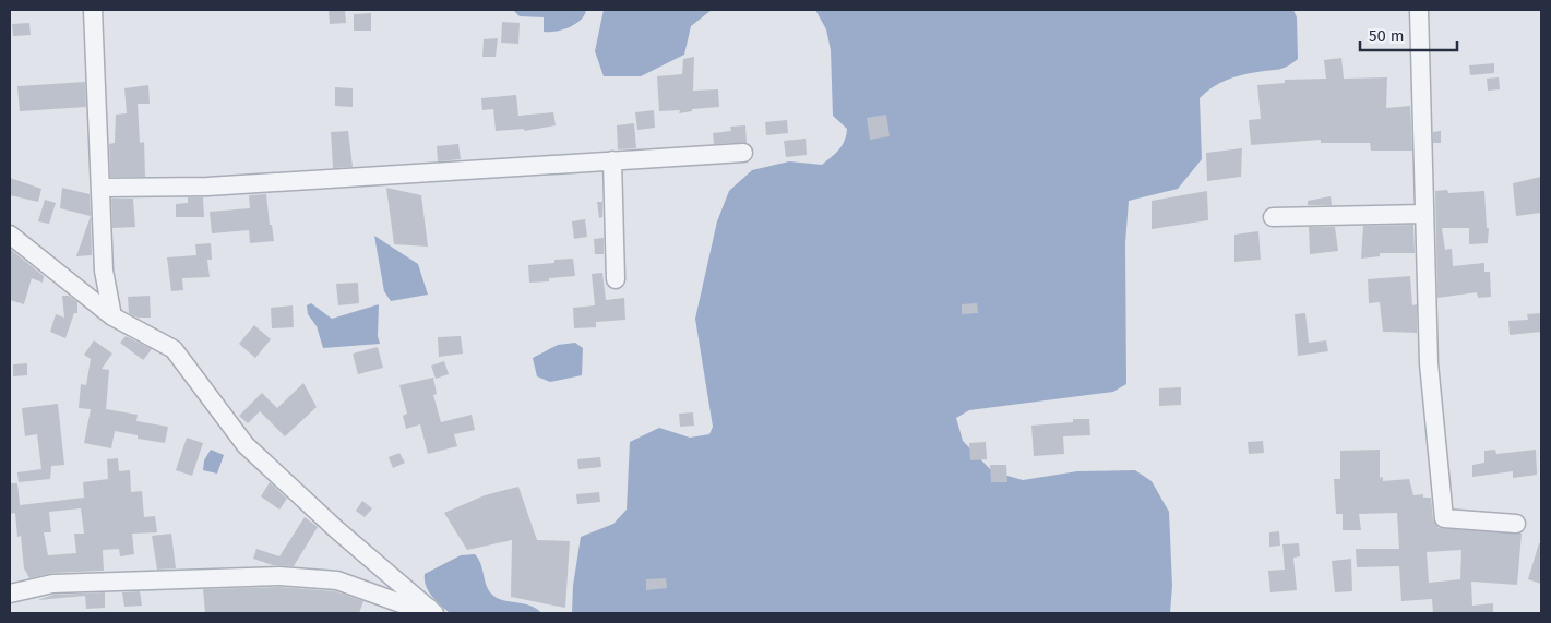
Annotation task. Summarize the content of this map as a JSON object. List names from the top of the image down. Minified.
{"scale_bar":"50 m"}
